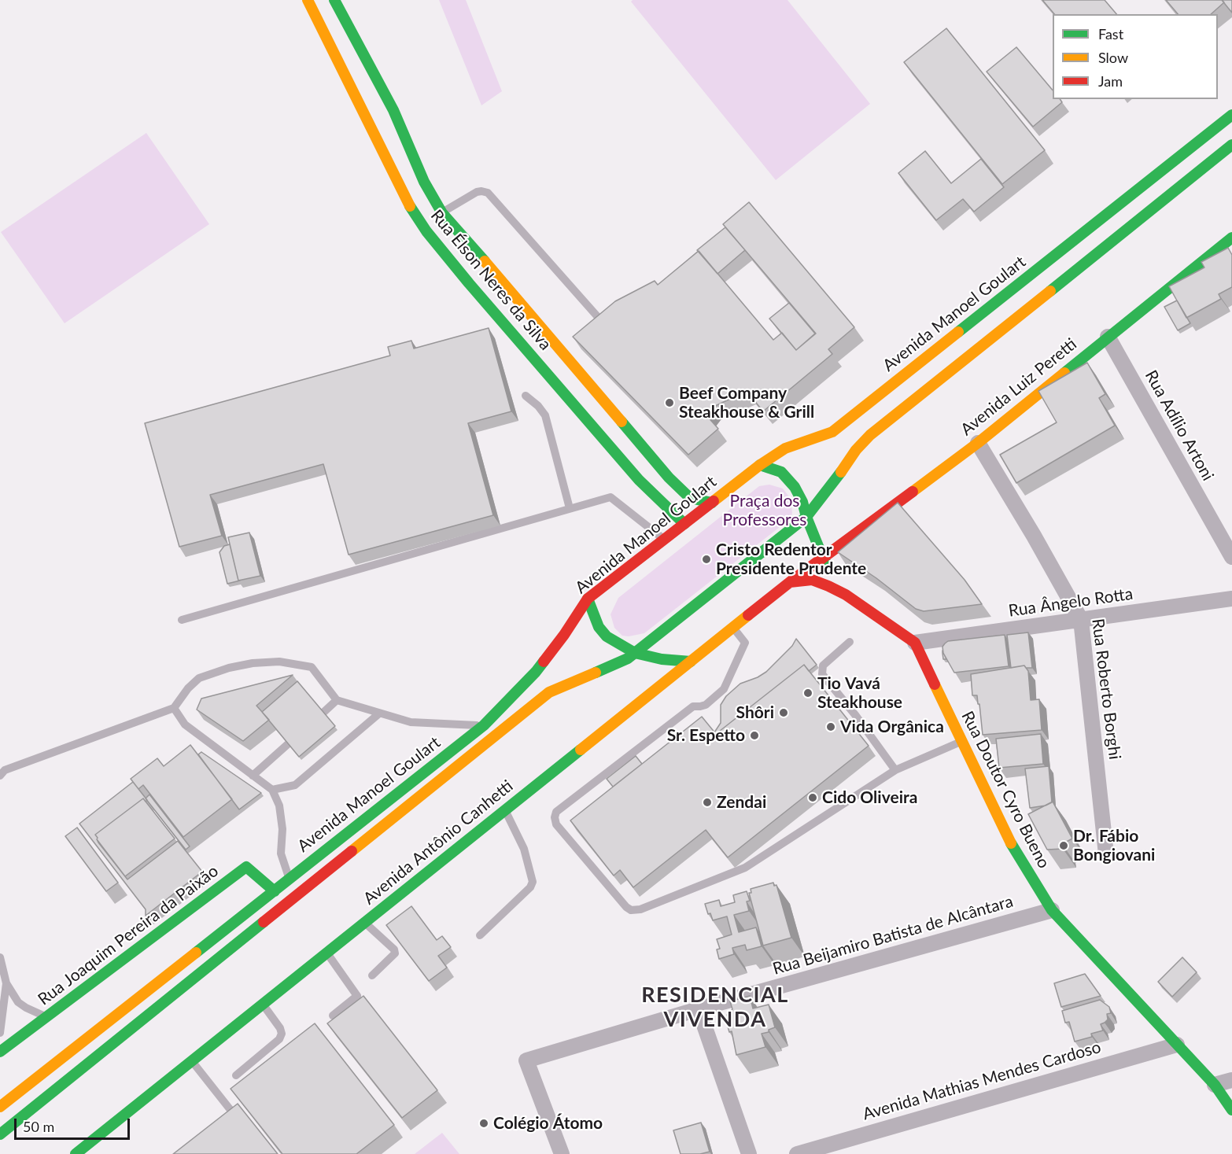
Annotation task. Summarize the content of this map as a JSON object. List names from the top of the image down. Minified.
{"streets":{"street":["Rua Élson Neres da Silva","Avenida Manoel Goulart","Avenida Luiz Peretti","Rua Adílio Artoni","Rua Ângelo Rotta","Rua Roberto Borghi","Rua Doutor Cyro Bueno","Avenida Antônio Canhetti","Rua Joaquim Pereira da Paixão","Rua Beijamiro Batista de Alcântara","Avenida Mathias Mendes Cardoso"]},"crossings":[["Rua Élson Neres da Silva","Avenida Manoel Goulart"],["Avenida Manoel Goulart","Rua Joaquim Pereira da Paixão"],["Avenida Luiz Peretti","Rua Adílio Artoni"],["Avenida Luiz Peretti","Rua Roberto Borghi"],["Avenida Luiz Peretti","Avenida Antônio Canhetti"],["Rua Ângelo Rotta","Rua Roberto Borghi"],["Rua Ângelo Rotta","Rua Doutor Cyro Bueno"],["Rua Doutor Cyro Bueno","Rua Beijamiro Batista de Alcântara"],["Rua Doutor Cyro Bueno","Avenida Mathias Mendes Cardoso"]],"districts":["RESIDENCIAL VIVENDA"],"parks":["Praça dos Professores"],"places":["Beef Company Steakhouse & Grill","Cristo Redentor Presidente Prudente","Tio Vavá Steakhouse","Shôri","Vida Orgânica","Sr. Espetto","Cido Oliveira","Zendai","Dr. Fábio Bongiovani","Colégio Átomo"],"legend":["Fast","Slow","Jam"],"scale_bar":"50 m"}
